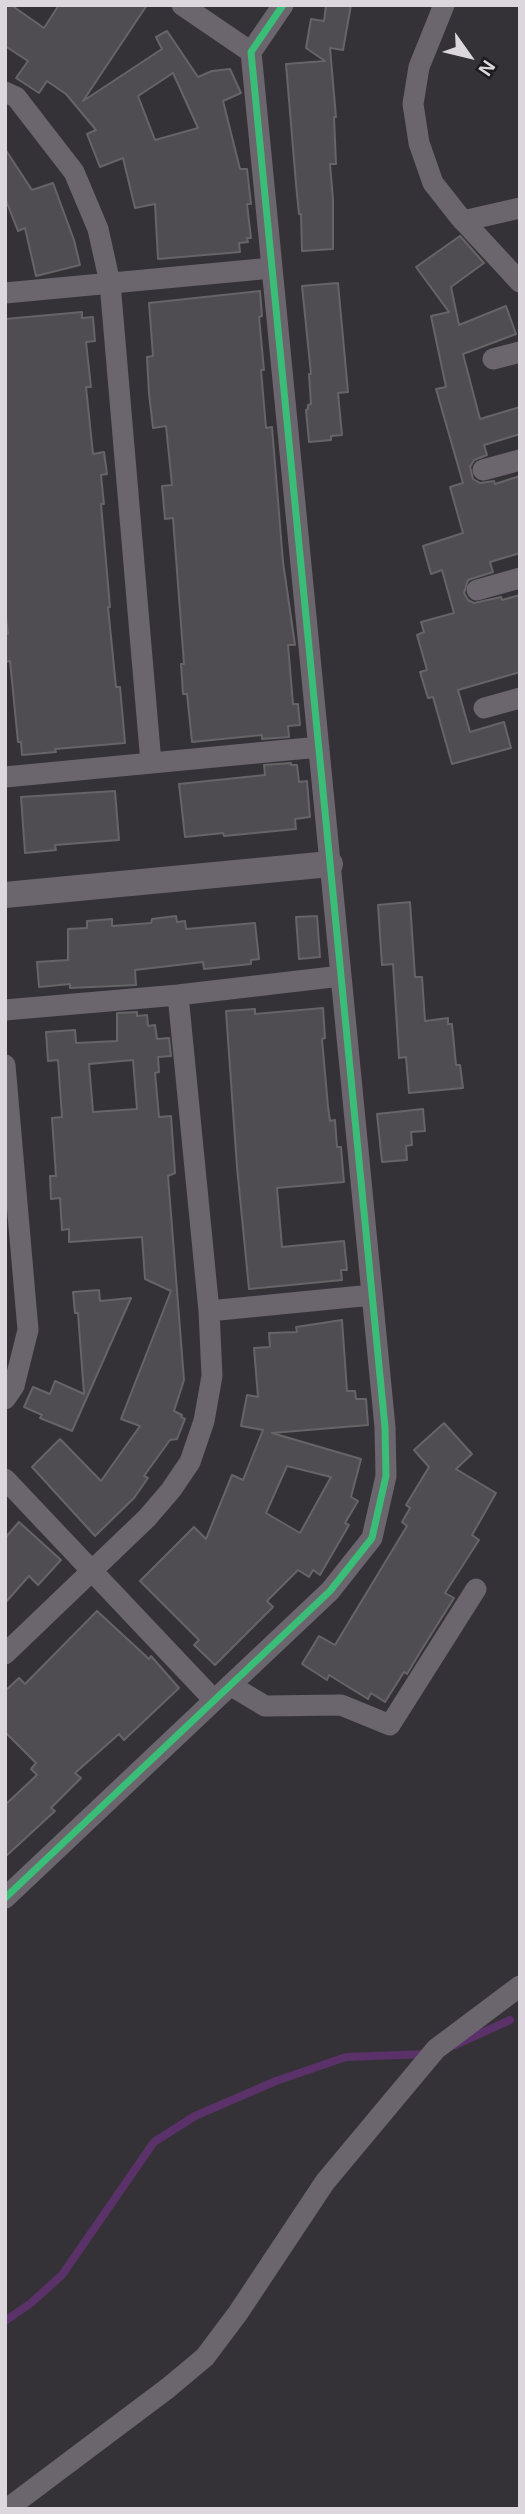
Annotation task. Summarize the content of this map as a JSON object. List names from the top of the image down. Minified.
{"north":"bottom right"}
